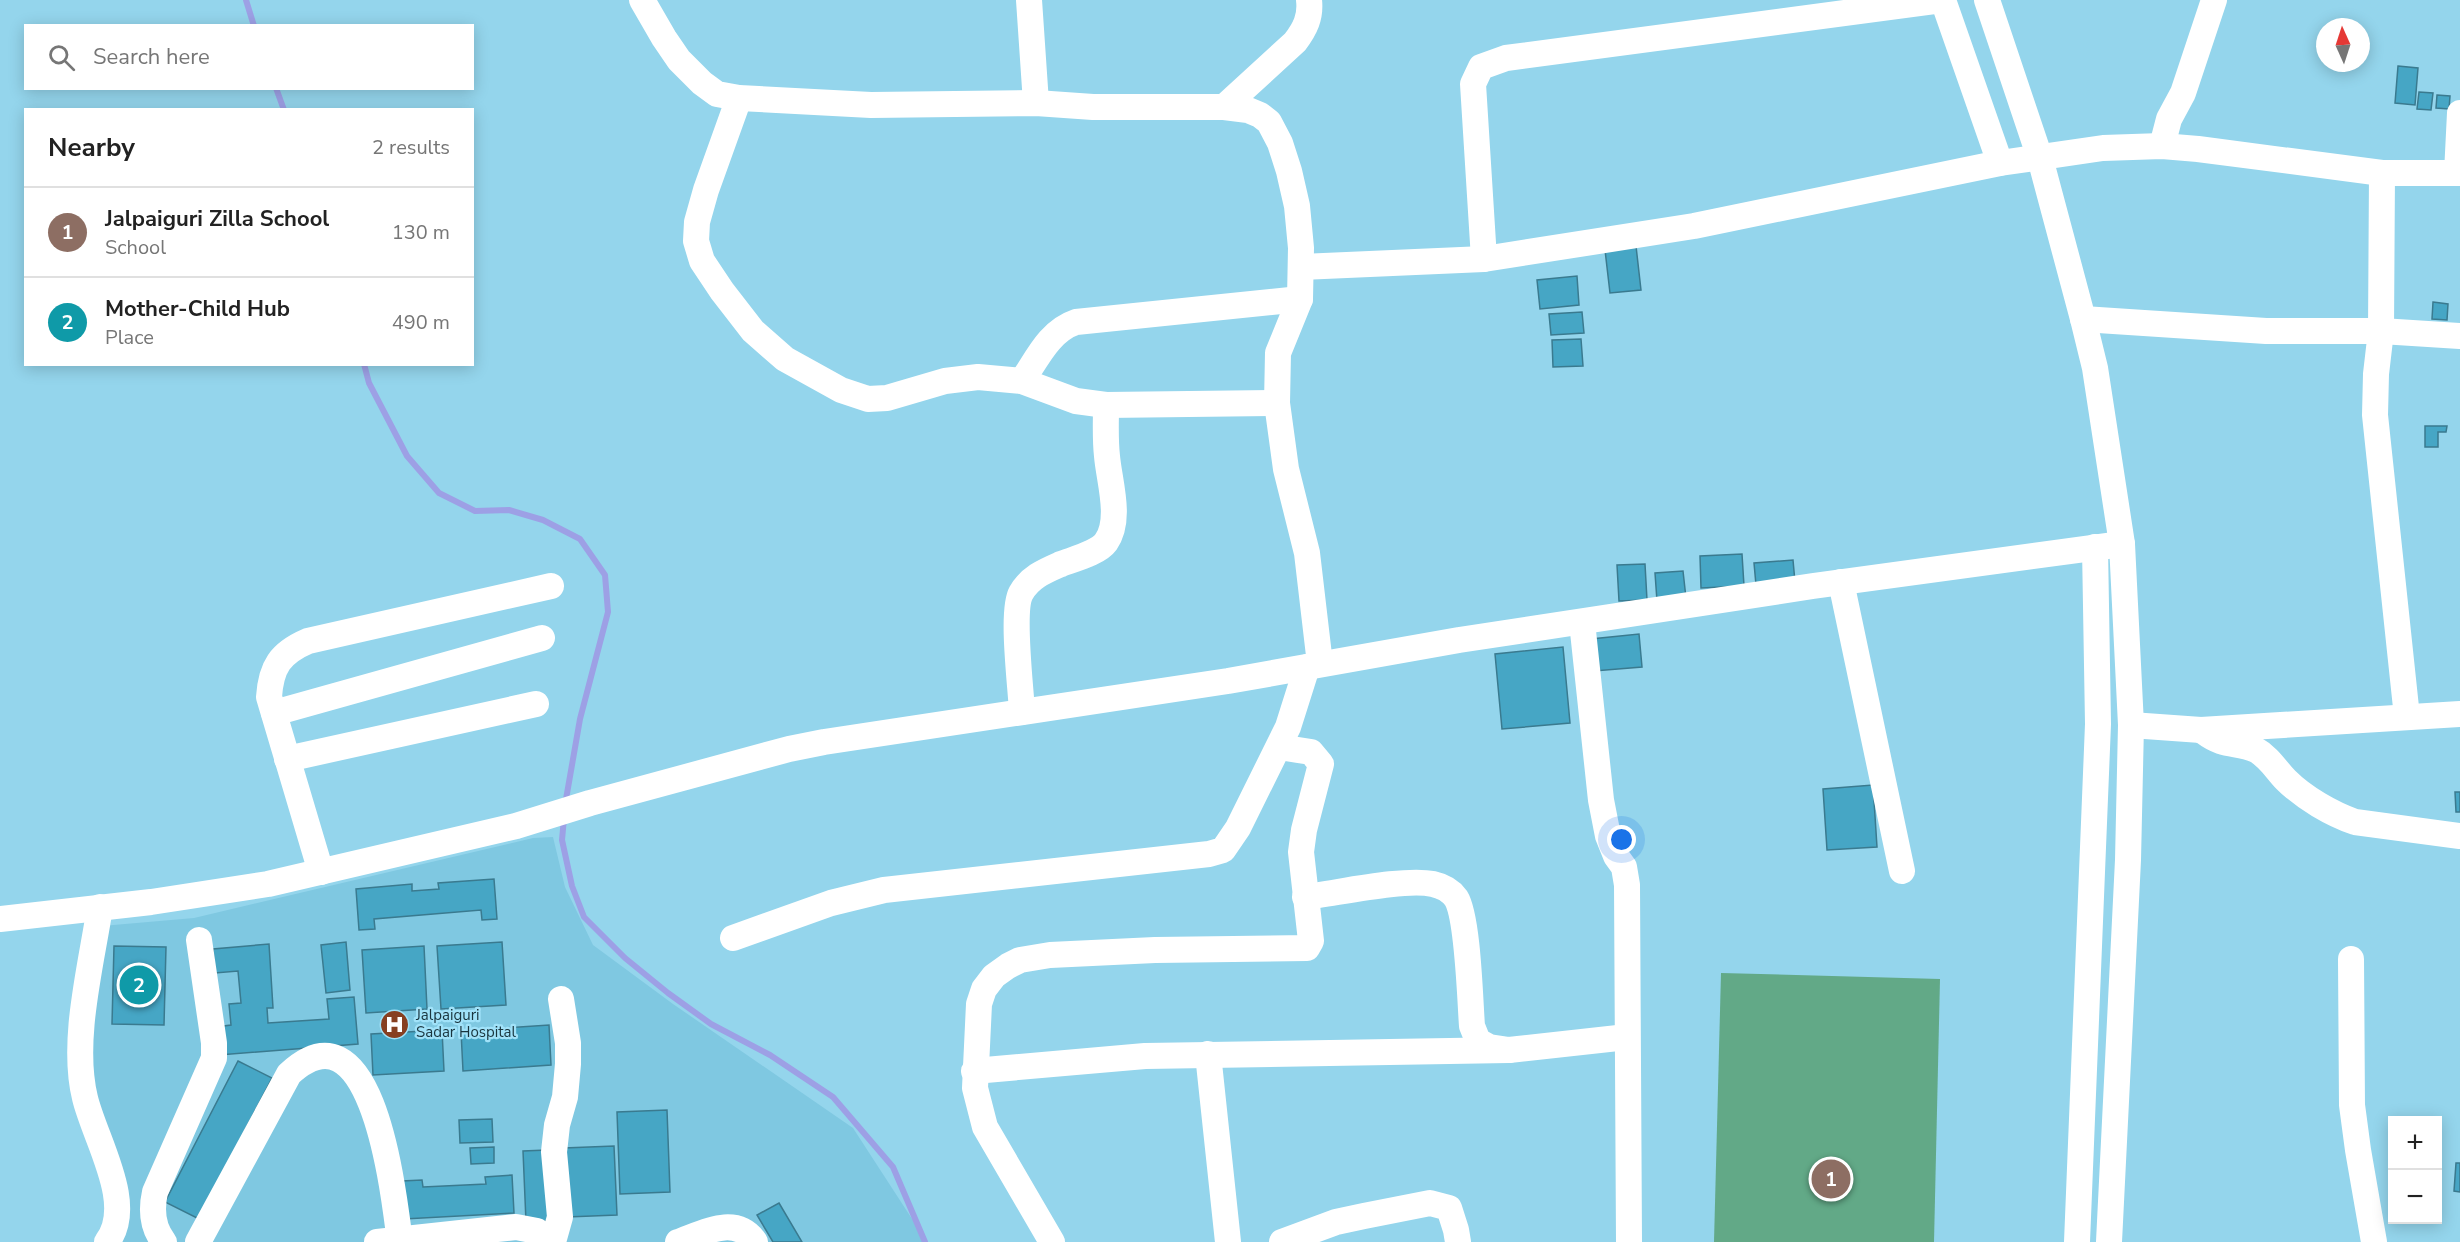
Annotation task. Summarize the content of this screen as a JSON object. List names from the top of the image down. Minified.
{"places":{"hospital":["Jalpaiguri Sadar Hospital"]},"north":"top","page":{"search":"Search here","heading":["Nearby","2 results"],"list":[{"mark":"1","name":"Jalpaiguri Zilla School","note":"School","value":"130 m"},{"mark":"2","name":"Mother-Child Hub","note":"Place","value":"490 m"}],"pins":["2","1"],"map_buttons":["+","−"]}}
